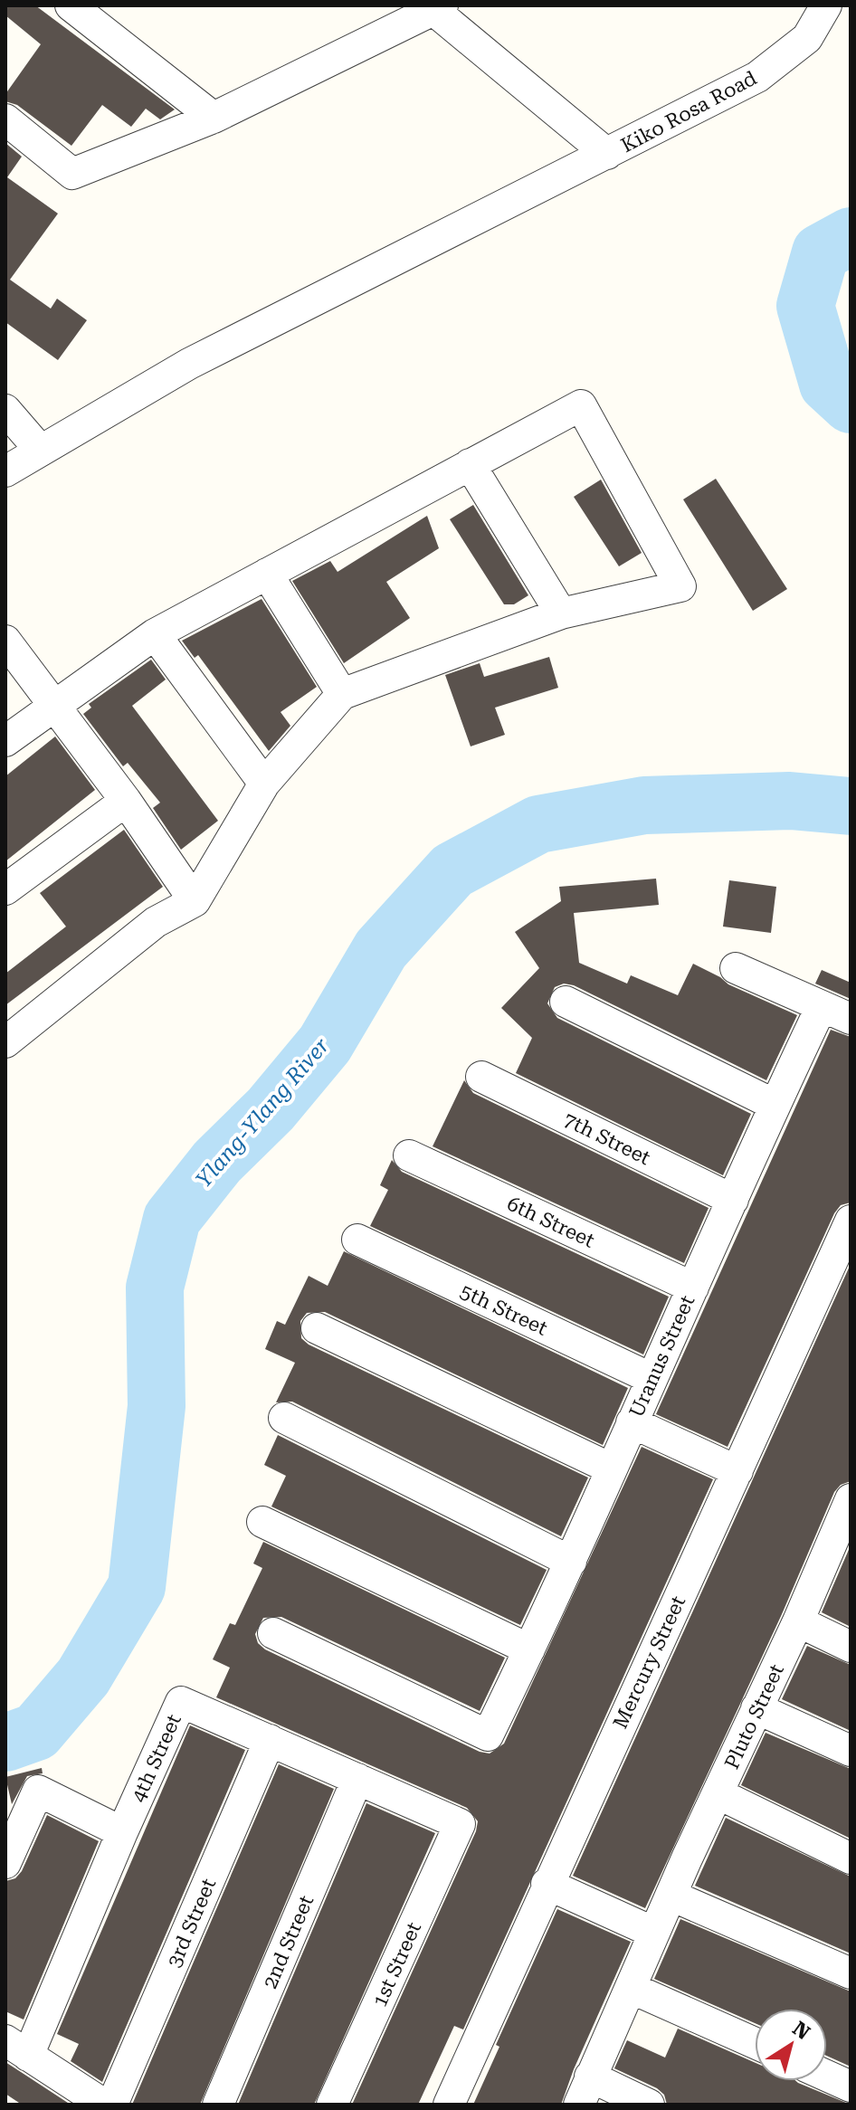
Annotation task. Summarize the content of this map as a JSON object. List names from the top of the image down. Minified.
{"streets":{"street":["Kiko Rosa Road","7th Street","6th Street","5th Street","Uranus Street","Mercury Street","Pluto Street","4th Street","3rd Street","2nd Street","1st Street"]},"crossings":[["7th Street","Uranus Street"],["6th Street","Uranus Street"],["5th Street","Uranus Street"],["4th Street","3rd Street"],["4th Street","2nd Street"],["4th Street","1st Street"]],"water":["Ylang-Ylang River"],"north":"top right"}
